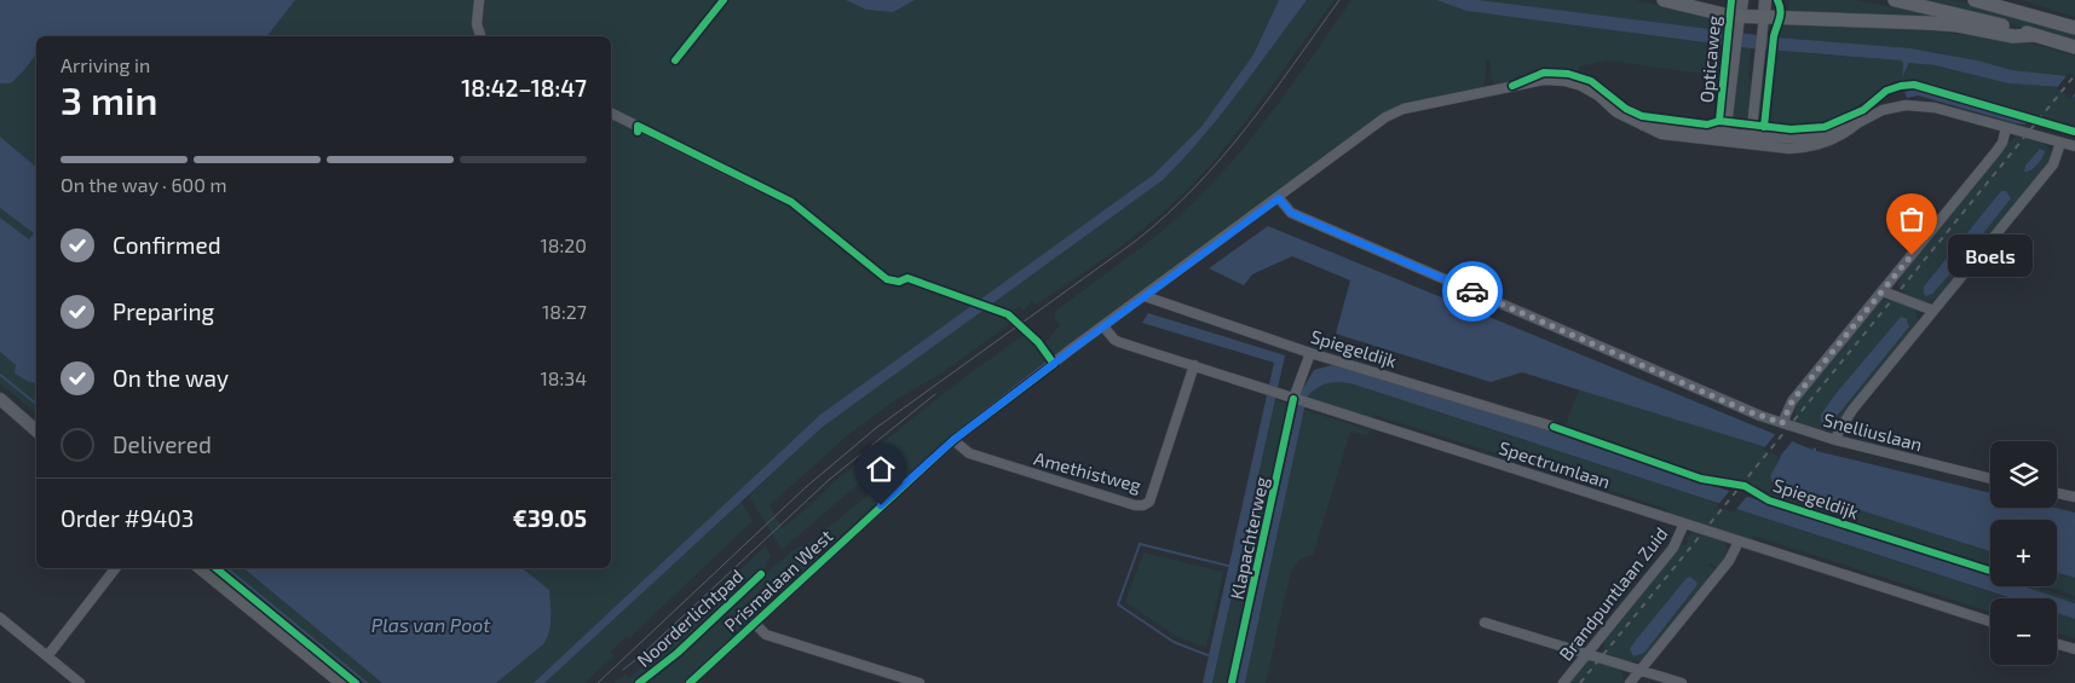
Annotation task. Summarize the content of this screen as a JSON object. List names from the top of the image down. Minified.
{"streets":{"street":["Opticaweg","Spiegeldijk","Snelliuslaan","Spectrumlaan","Amethistweg","Prismalaan West","Brandpuntlaan Zuid"],"cycle path":["Klapachterweg","Noorderlichtpad"]},"crossings":[["Opticaweg","Prismalaan West"],["Spiegeldijk","Prismalaan West"],["Snelliuslaan","Prismalaan West"],["Spectrumlaan","Amethistweg"],["Spectrumlaan","Prismalaan West"],["Spectrumlaan","Brandpuntlaan Zuid"],["Amethistweg","Prismalaan West"]],"water":["Plas van Poot"],"places":["Boels"],"page":{"heading":["3 min","Arriving in","18:42–18:47"],"panel":["Order #9403","€39.05"],"bar":"On the way · 600 m","list":[["Confirmed","18:20"],["Preparing","18:27"],["On the way","18:34"],"Delivered"],"bubble":"Boels","map_buttons":["+","−"]}}
